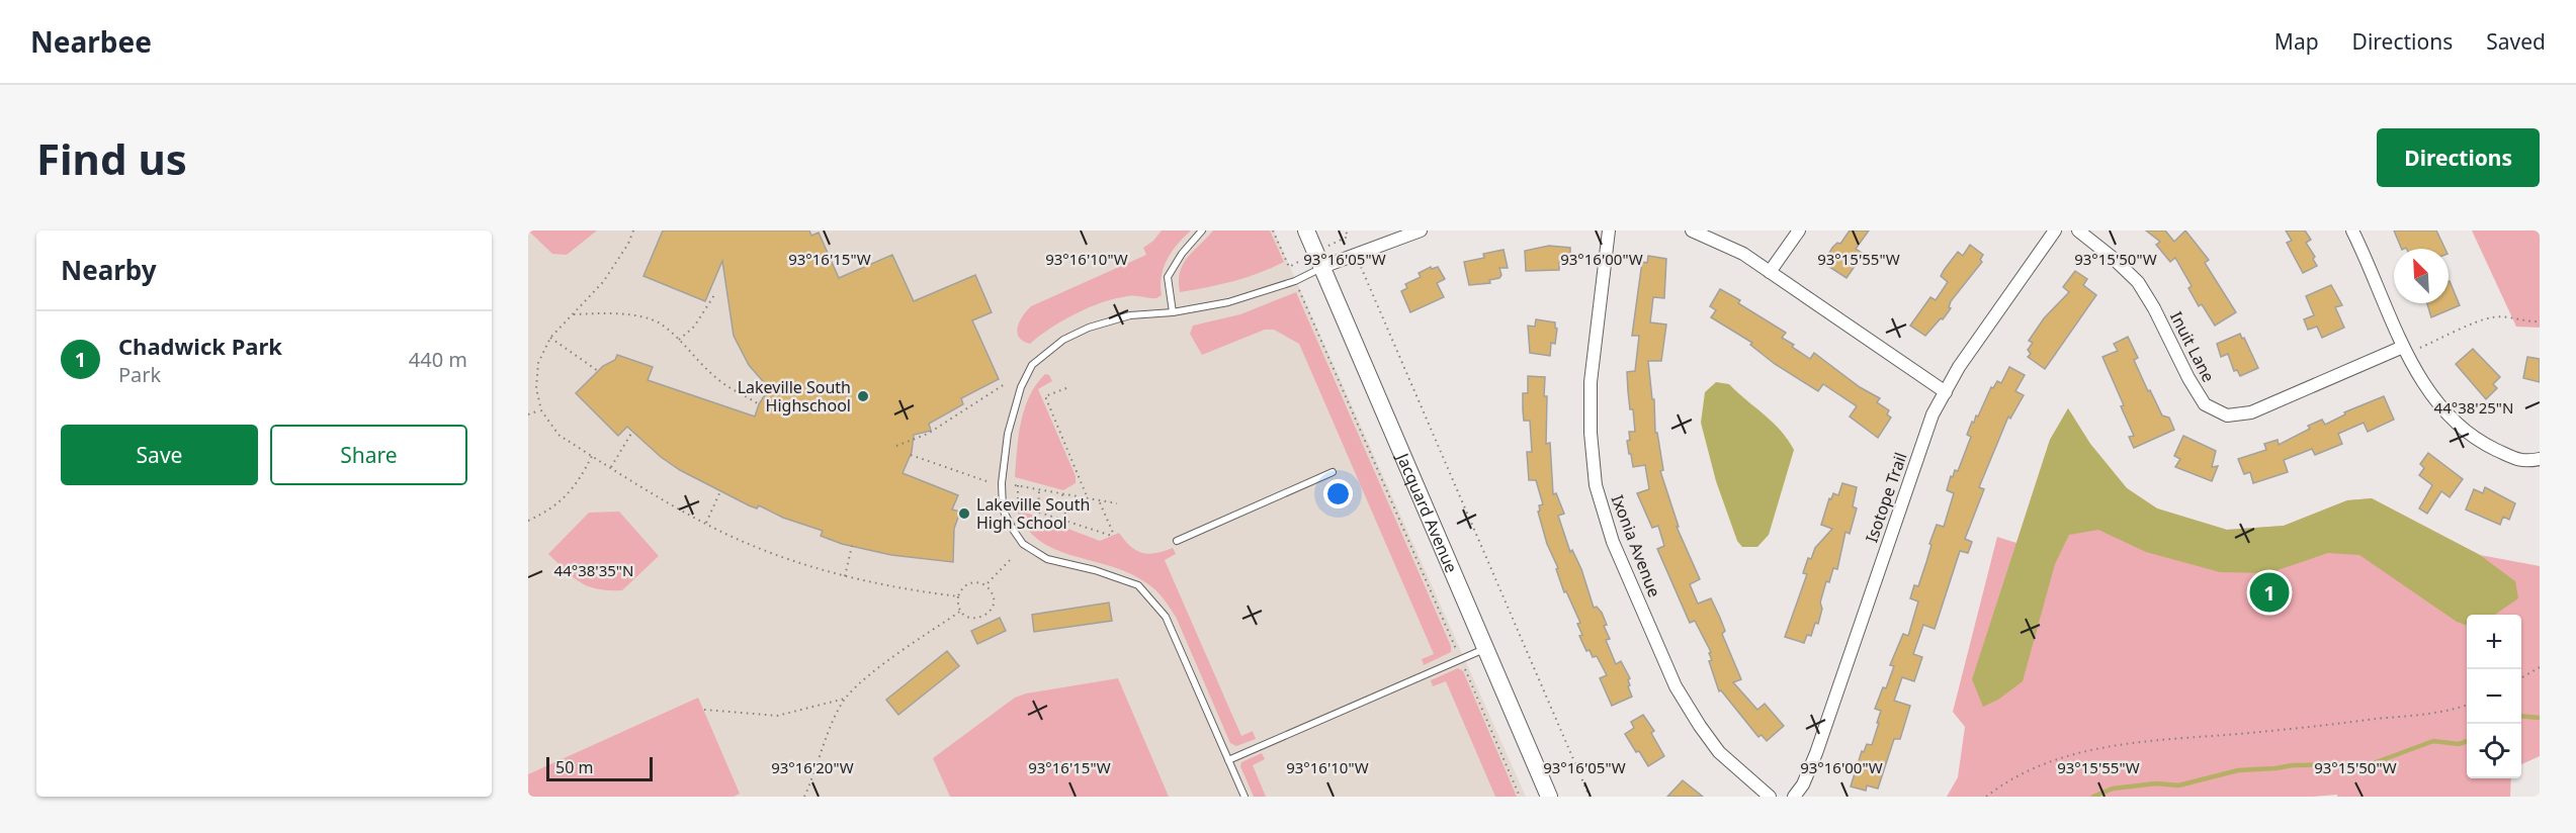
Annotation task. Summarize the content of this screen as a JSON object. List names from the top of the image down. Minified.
{"streets":{"street":["Inuit Lane","Isotope Trail","Jacquard Avenue","Ixonia Avenue"]},"places":["Lakeville South Highschool","Lakeville South High School"],"scale_bar":"50 m","north":"top left","page":{"header":"Nearbee","nav":["Map","Directions","Saved"],"buttons":["Directions",["Save","Share"]],"title":"Find us","heading":"Nearby","list":[{"mark":"1","name":"Chadwick Park","note":"Park","value":"440 m"}],"pins":"1","map_buttons":["+","−"],"scale":"50 m"},"coordinates":["93°16'15\"W","93°16'10\"W","93°16'05\"W","93°16'00\"W","93°15'50\"W","93°15'55\"W","44°38'25\"N","44°38'35\"N","93°16'20\"W"]}
